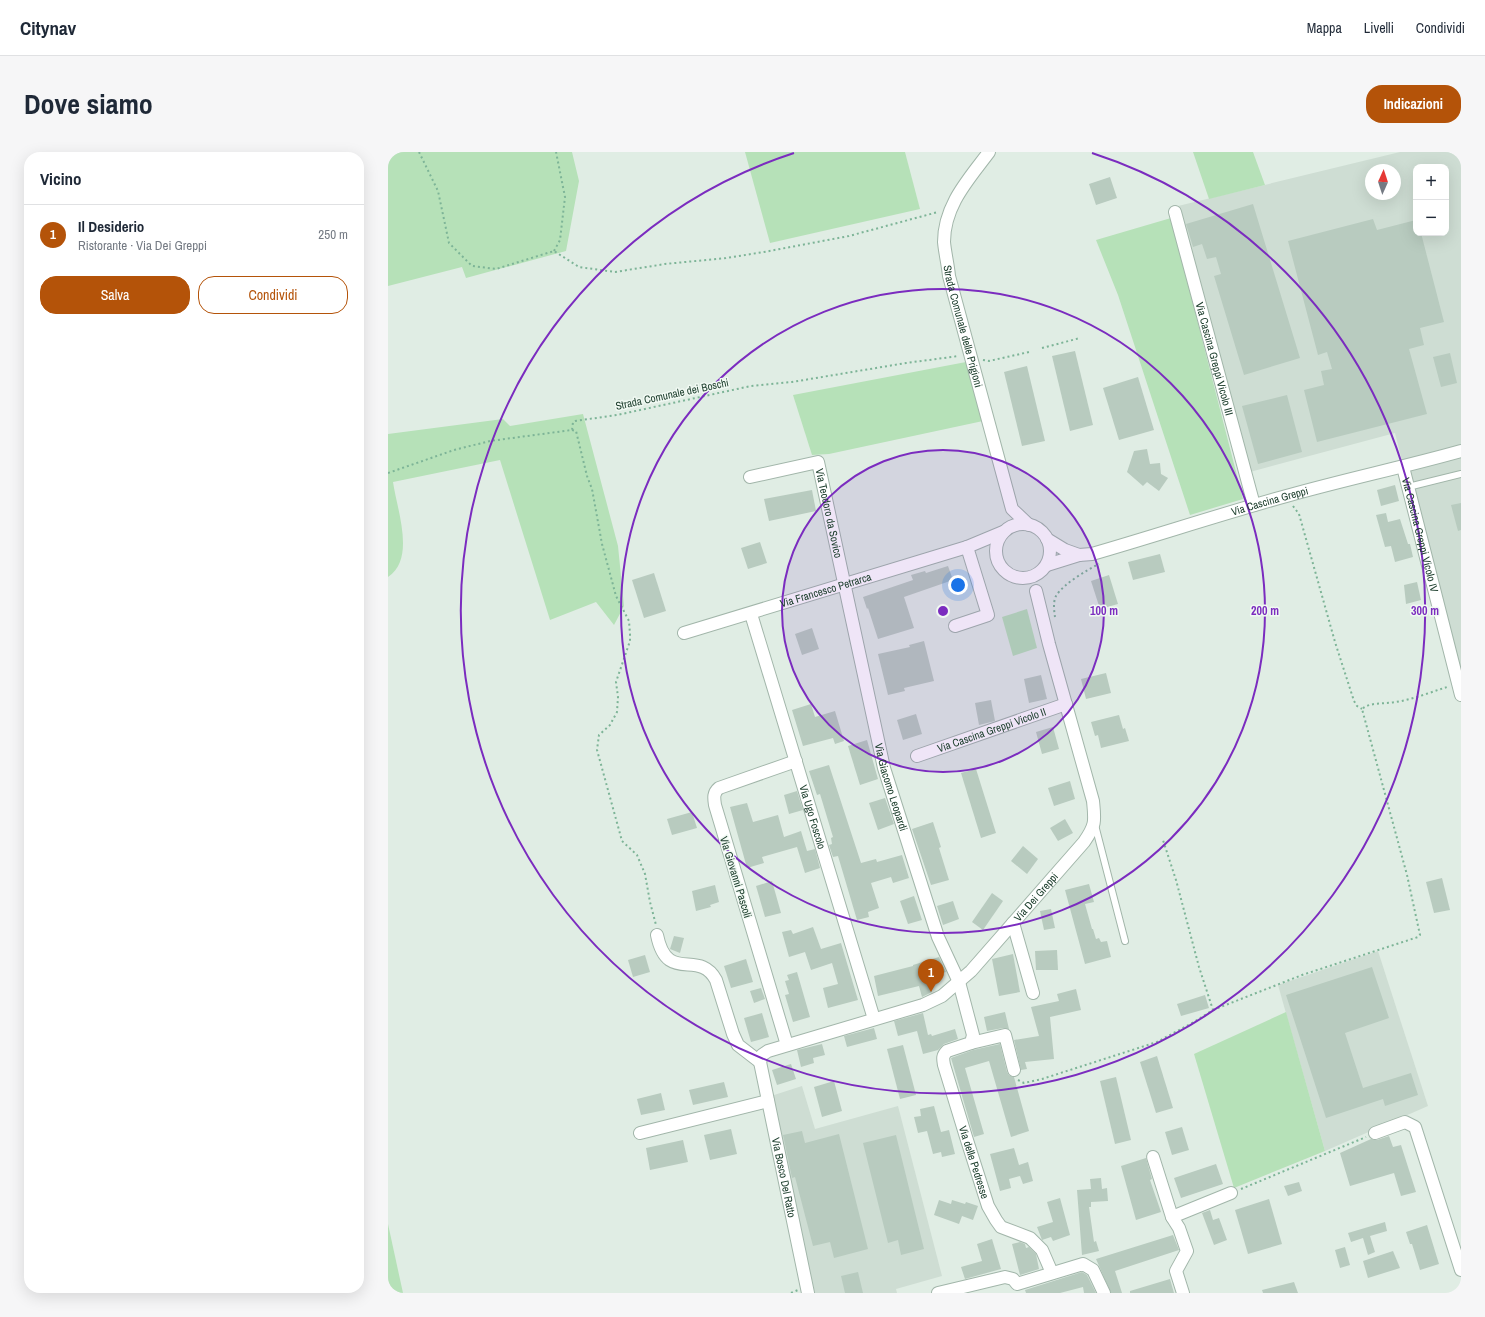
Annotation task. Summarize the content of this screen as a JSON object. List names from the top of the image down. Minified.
{"streets":{"street":["Strada Comunale delle Prigioni","Via Cascina Greppi Vicolo III","Via Cascina Greppi","Via Teodoro da Sovico","Via Cascina Greppi Vicolo IV","Via Francesco Petrarca","Via Cascina Greppi Vicolo II","Via Giacomo Leopardi","Via Ugo Foscolo","Via Giovanni Pascoli","Via Dei Greppi","Via delle Pedresse","Via Bosco Del Ratto"],"path":["Strada Comunale dei Boschi"]},"crossings":[["Strada Comunale delle Prigioni","Strada Comunale dei Boschi"],["Via Cascina Greppi Vicolo III","Via Cascina Greppi"],["Via Cascina Greppi","Via Cascina Greppi Vicolo IV"],["Via Cascina Greppi","Via Francesco Petrarca"],["Via Teodoro da Sovico","Via Francesco Petrarca"],["Via Teodoro da Sovico","Via Giacomo Leopardi"],["Via Francesco Petrarca","Via Giacomo Leopardi"],["Via Francesco Petrarca","Via Ugo Foscolo"],["Via Giacomo Leopardi","Via Dei Greppi"],["Via Ugo Foscolo","Via Giovanni Pascoli"],["Via Ugo Foscolo","Via Dei Greppi"],["Via Giovanni Pascoli","Via Dei Greppi"],["Via Dei Greppi","Via Bosco Del Ratto"]],"north":"top","page":{"header":"Citynav","nav":["Mappa","Livelli","Condividi"],"title":"Dove siamo","buttons":["Indicazioni",["Salva","Condividi"]],"heading":"Vicino","map_buttons":["+","−"],"list":[{"mark":"1","name":"Il Desiderio","note":"Ristorante · Via Dei Greppi","value":"250 m"}],"pins":"1"},"rings":["100 m","200 m","300 m"]}
